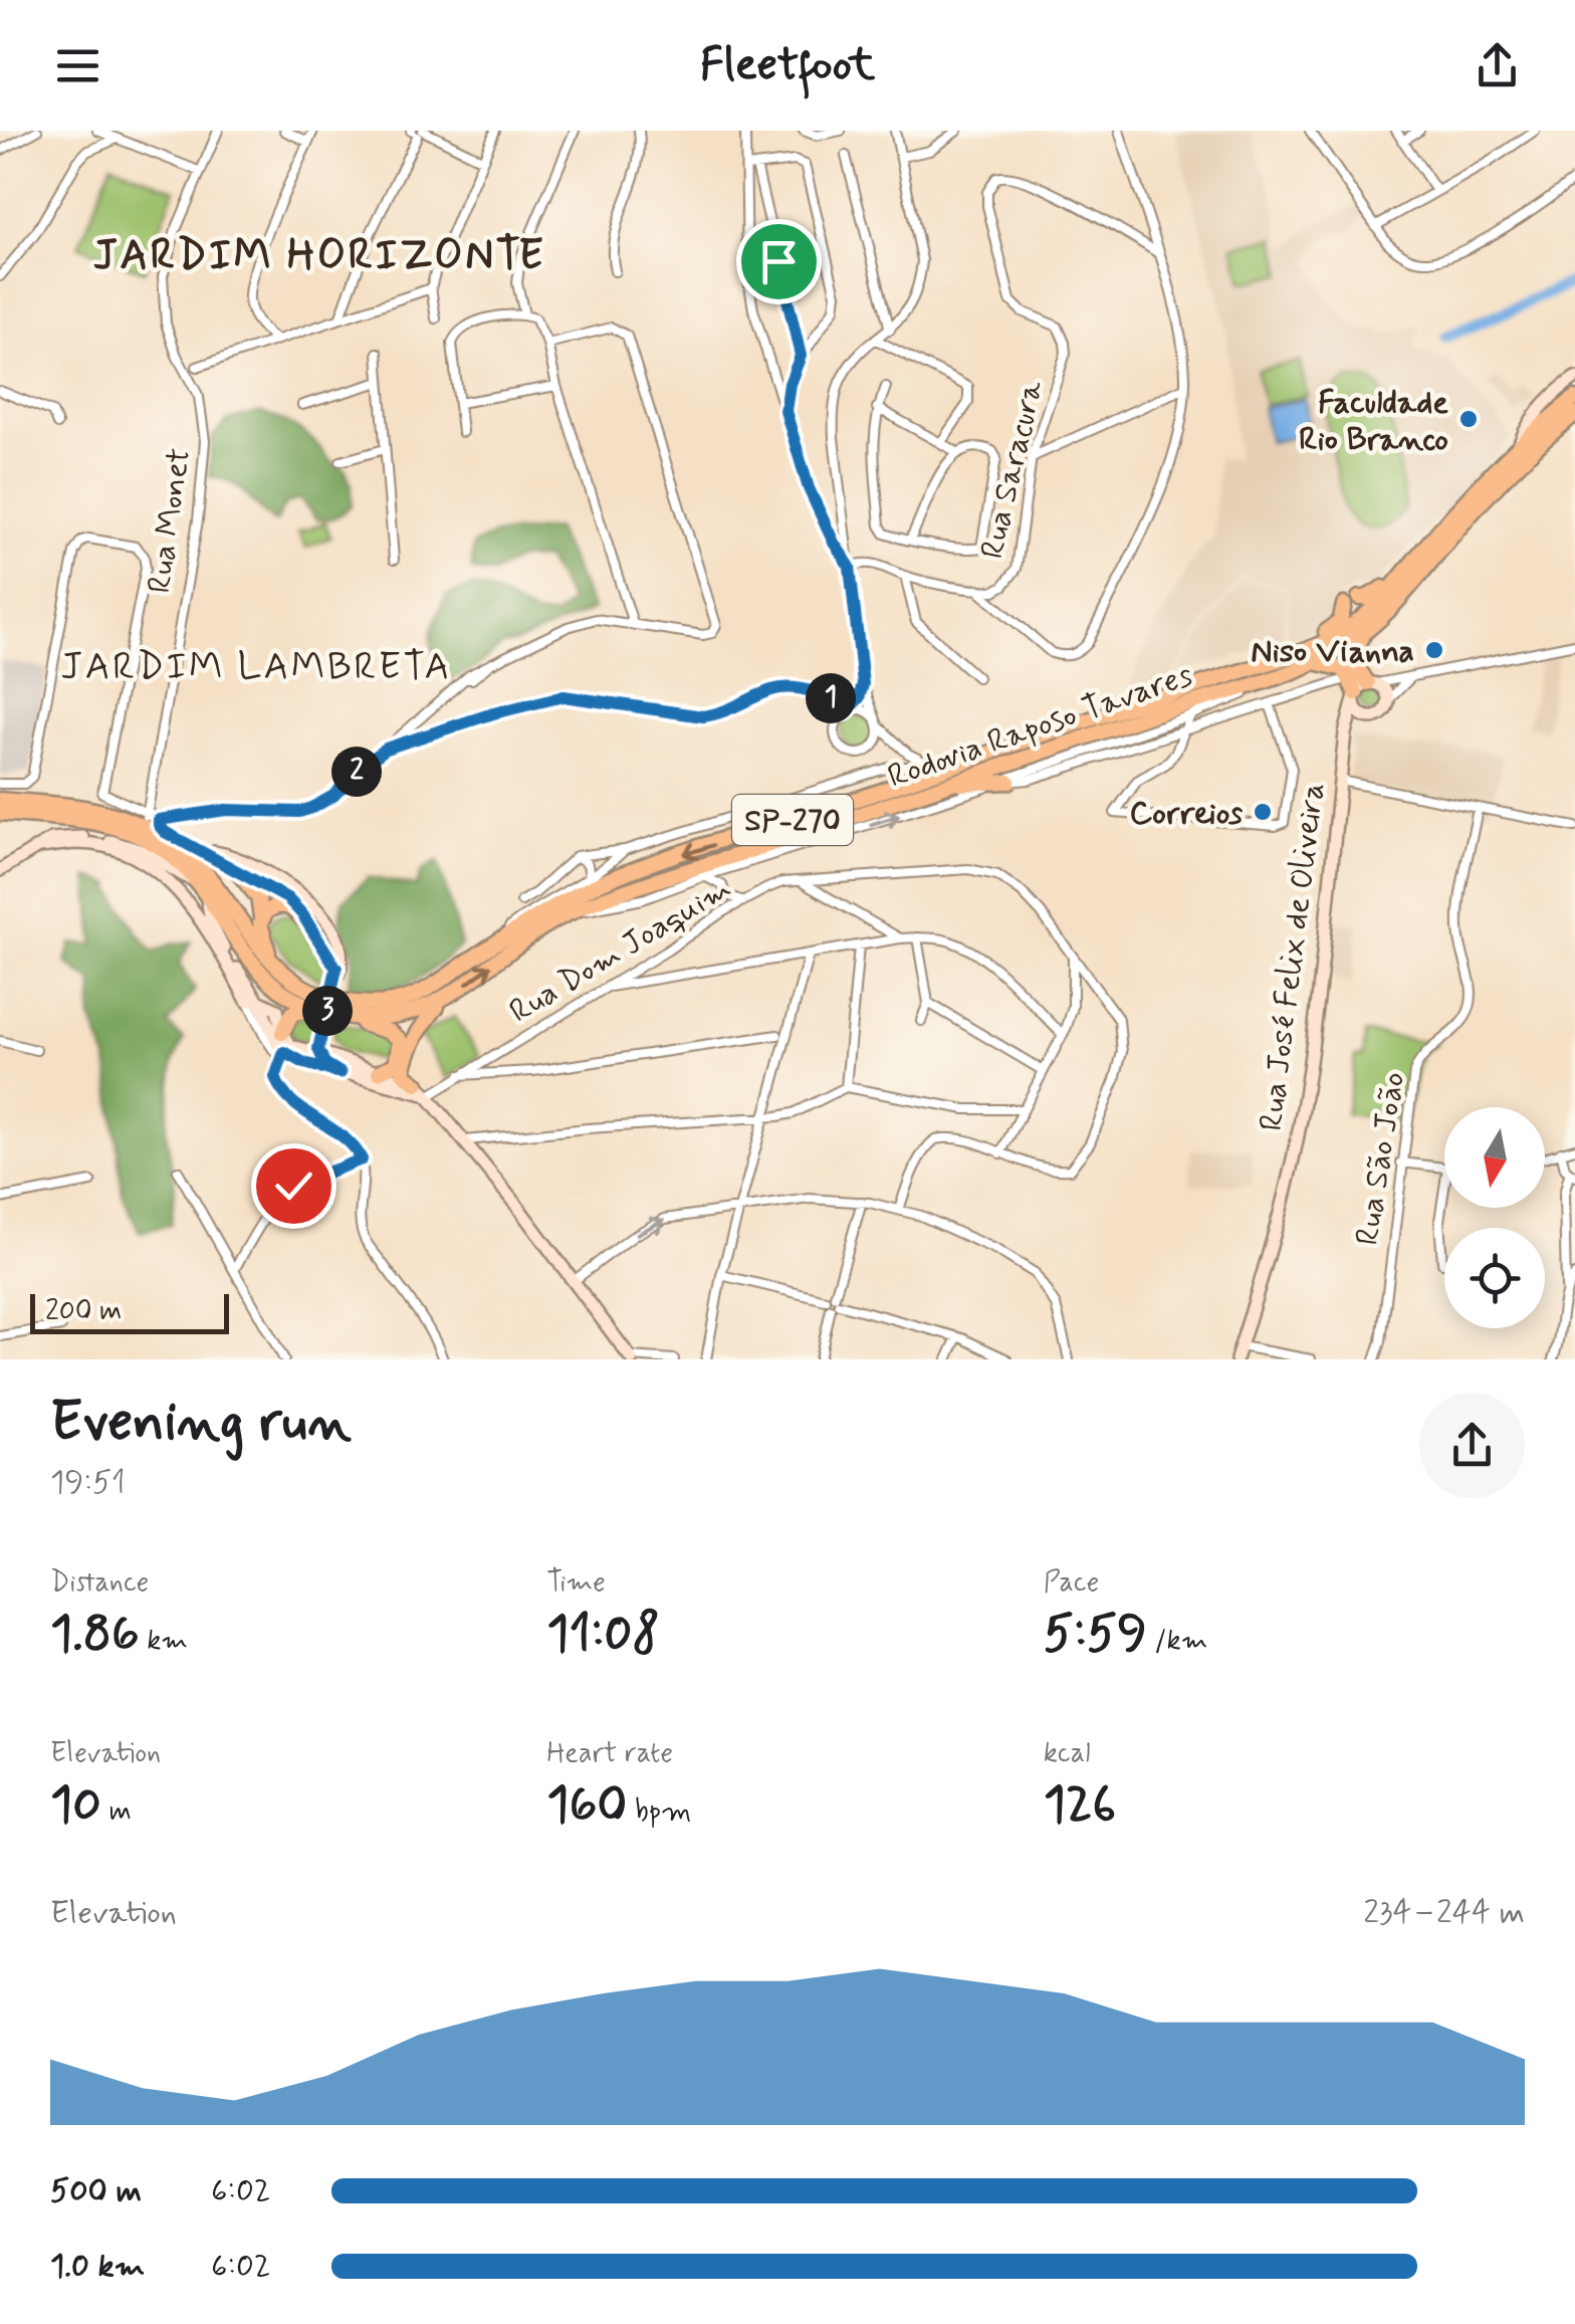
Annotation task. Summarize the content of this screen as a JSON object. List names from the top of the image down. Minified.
{"streets":{"highway":["Rodovia Raposo Tavares","SP-270"],"main road":["Rua José Felix de Oliveira"],"street":["Rua Saracura","Rua Monet","Rua Dom Joaquim","Rua São João"]},"crossings":[["Rua Monet","Rodovia Raposo Tavares"]],"districts":["JARDIM HORIZONTE","JARDIM LAMBRETA"],"places":["Faculdade Rio Branco","Niso Vianna","Correios"],"scale_bar":"200 m","north":"bottom","page":{"header":"Fleetfoot","pins":["1","2","3"],"scale":"200 m","heading":["Evening run","19:51"],"stats":[["Distance","1.86 km"],["Time","11:08"],["Pace","5:59 /km"],["Elevation","10 m"],["Heart rate","160 bpm"],["kcal","126"]],"chart":["Elevation","234–244 m"],"list":[{"name":"500 m","note":"6:02"},{"name":"1.0 km","note":"6:02"}]}}
